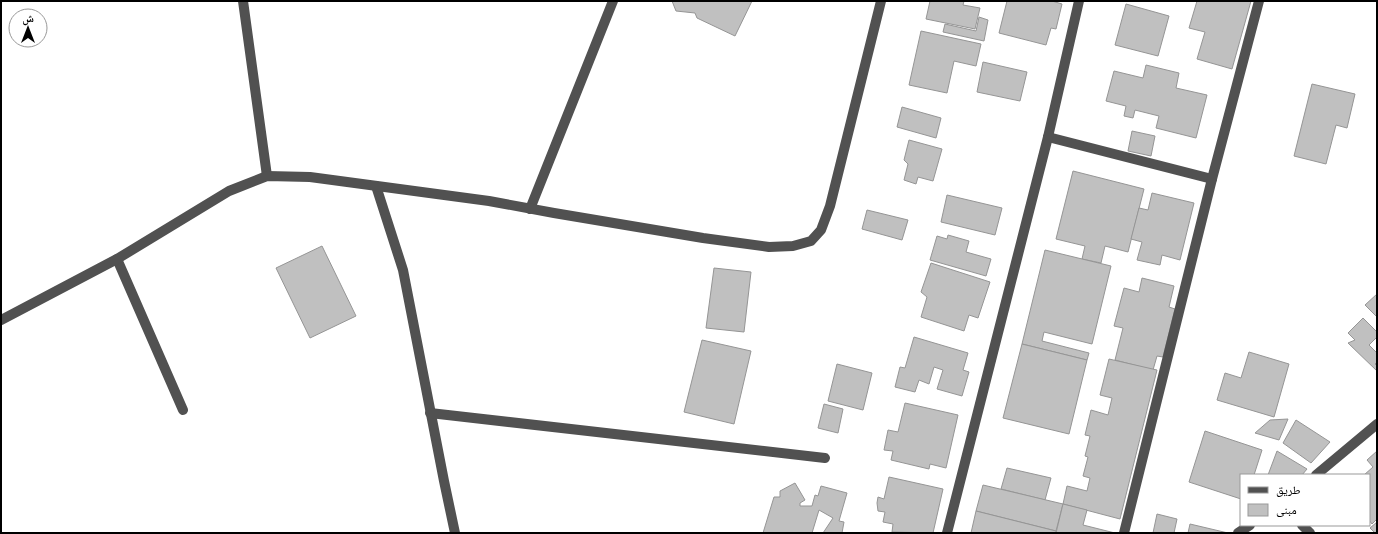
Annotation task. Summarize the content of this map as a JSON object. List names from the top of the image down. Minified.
{"legend":["طريق","مبنى"],"north":"top"}
